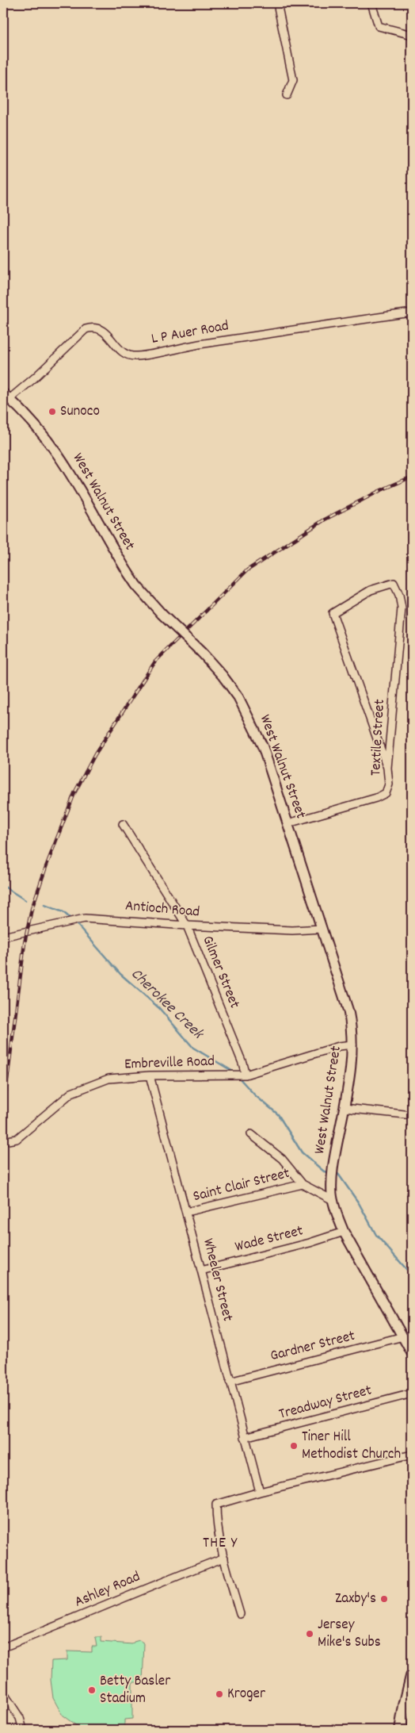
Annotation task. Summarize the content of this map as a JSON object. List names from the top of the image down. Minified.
{"streets":{"main road":["West Walnut Street"],"street":["L P Auer Road","Textile Street","Antioch Road","Gilmer Street","Embreville Road","Saint Clair Street","Wade Street","Wheeler Street","Gardner Street","Treadway Street","Ashley Road"]},"crossings":[["L P Auer Road","West Walnut Street"],["West Walnut Street","Textile Street"],["West Walnut Street","Antioch Road"],["West Walnut Street","Embreville Road"],["West Walnut Street","Wade Street"],["West Walnut Street","Gardner Street"],["Antioch Road","Gilmer Street"],["Gilmer Street","Embreville Road"],["Embreville Road","Wheeler Street"],["Saint Clair Street","Wheeler Street"],["Wade Street","Wheeler Street"],["Wheeler Street","Gardner Street"],["Wheeler Street","Treadway Street"]],"districts":["THE Y"],"water":["Cherokee Creek"],"places":["Sunoco","Tiner Hill Methodist Church","Zaxby's","Jersey Mike's Subs","Betty Basler Stadium","Kroger"]}
